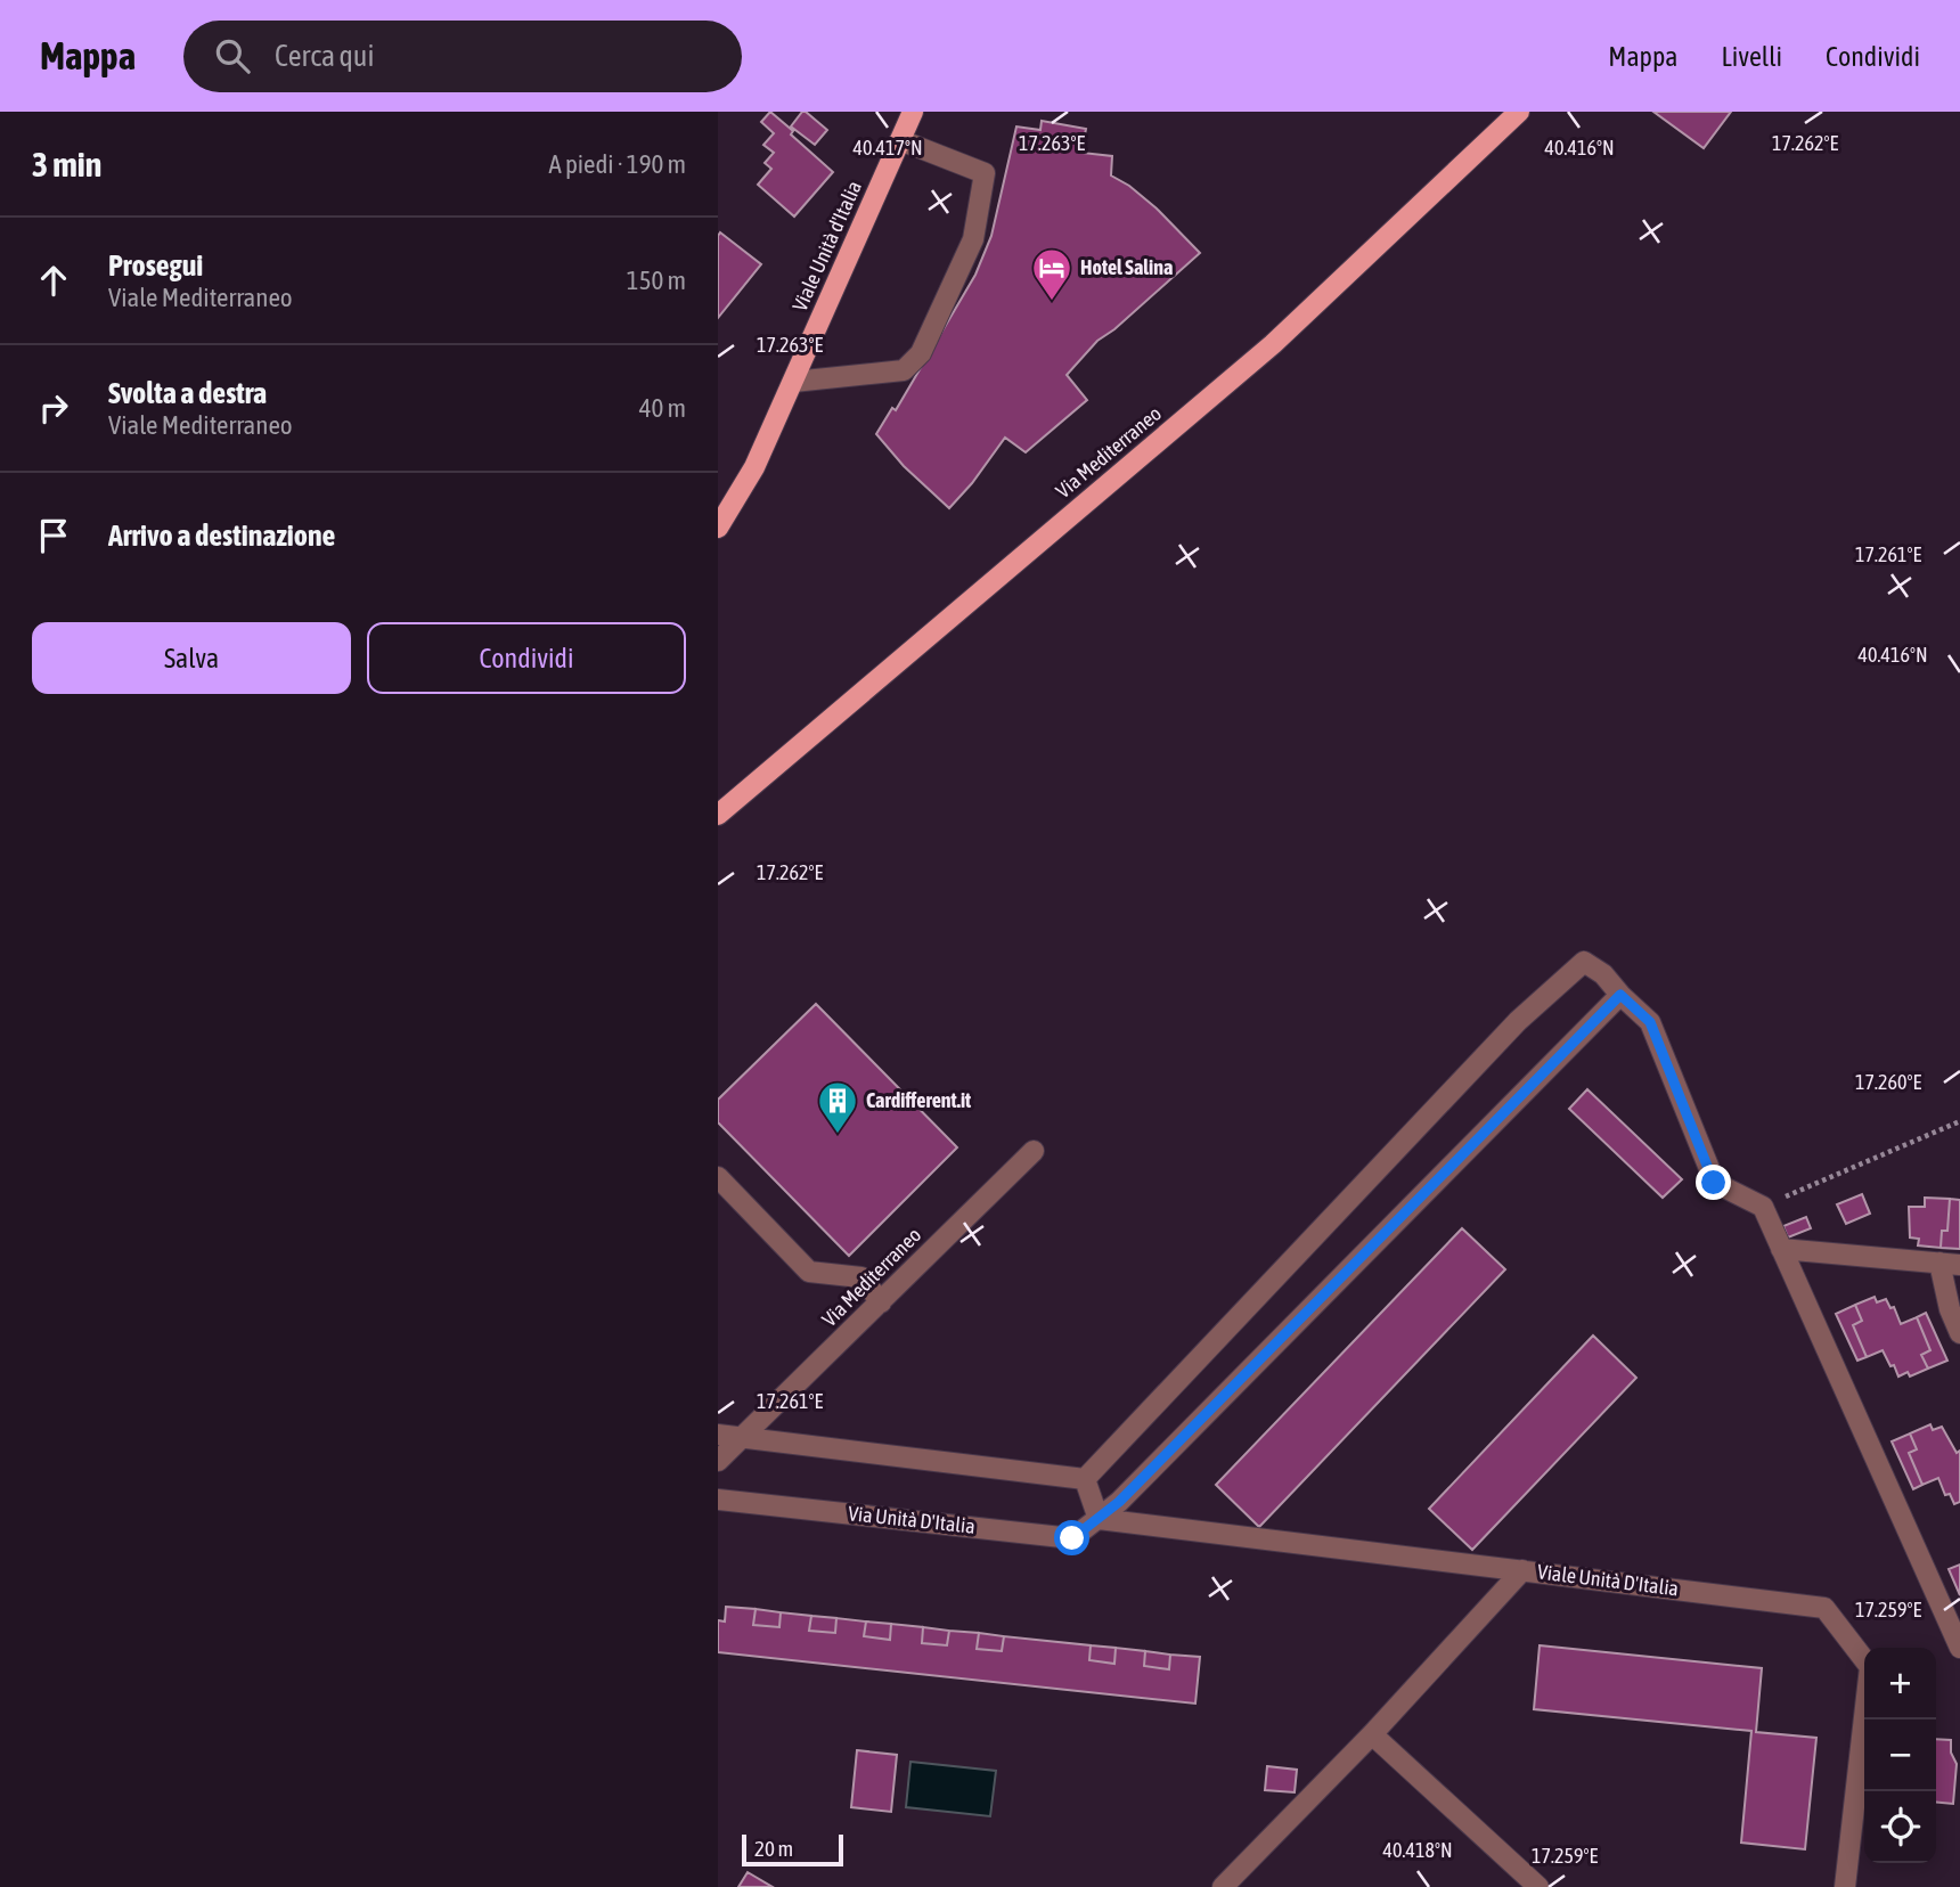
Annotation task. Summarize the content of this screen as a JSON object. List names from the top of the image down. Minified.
{"streets":{"main road":["Viale Unità d'Italia","Via Mediterraneo"],"street":["Via Unità D'Italia","Viale Unità D'Italia"]},"crossings":[["Via Unità D'Italia","Viale Unità D'Italia"]],"places":{"hotel":["Hotel Salina"],"building":["Cardifferent.it"]},"scale_bar":"20 m","page":{"header":"Mappa","search":"Cerca qui","nav":["Mappa","Livelli","Condividi"],"heading":["3 min","A piedi · 190 m"],"list":[["Prosegui","Viale Mediterraneo","150 m"],["Svolta a destra","Viale Mediterraneo","40 m"],"Arrivo a destinazione"],"buttons":["Salva","Condividi"],"map_buttons":["+","−"],"scale":"20 m"},"coordinates":["17.263°E","17.262°E","40.416°N","40.417°N","17.261°E","17.260°E","17.259°E","40.418°N"]}
